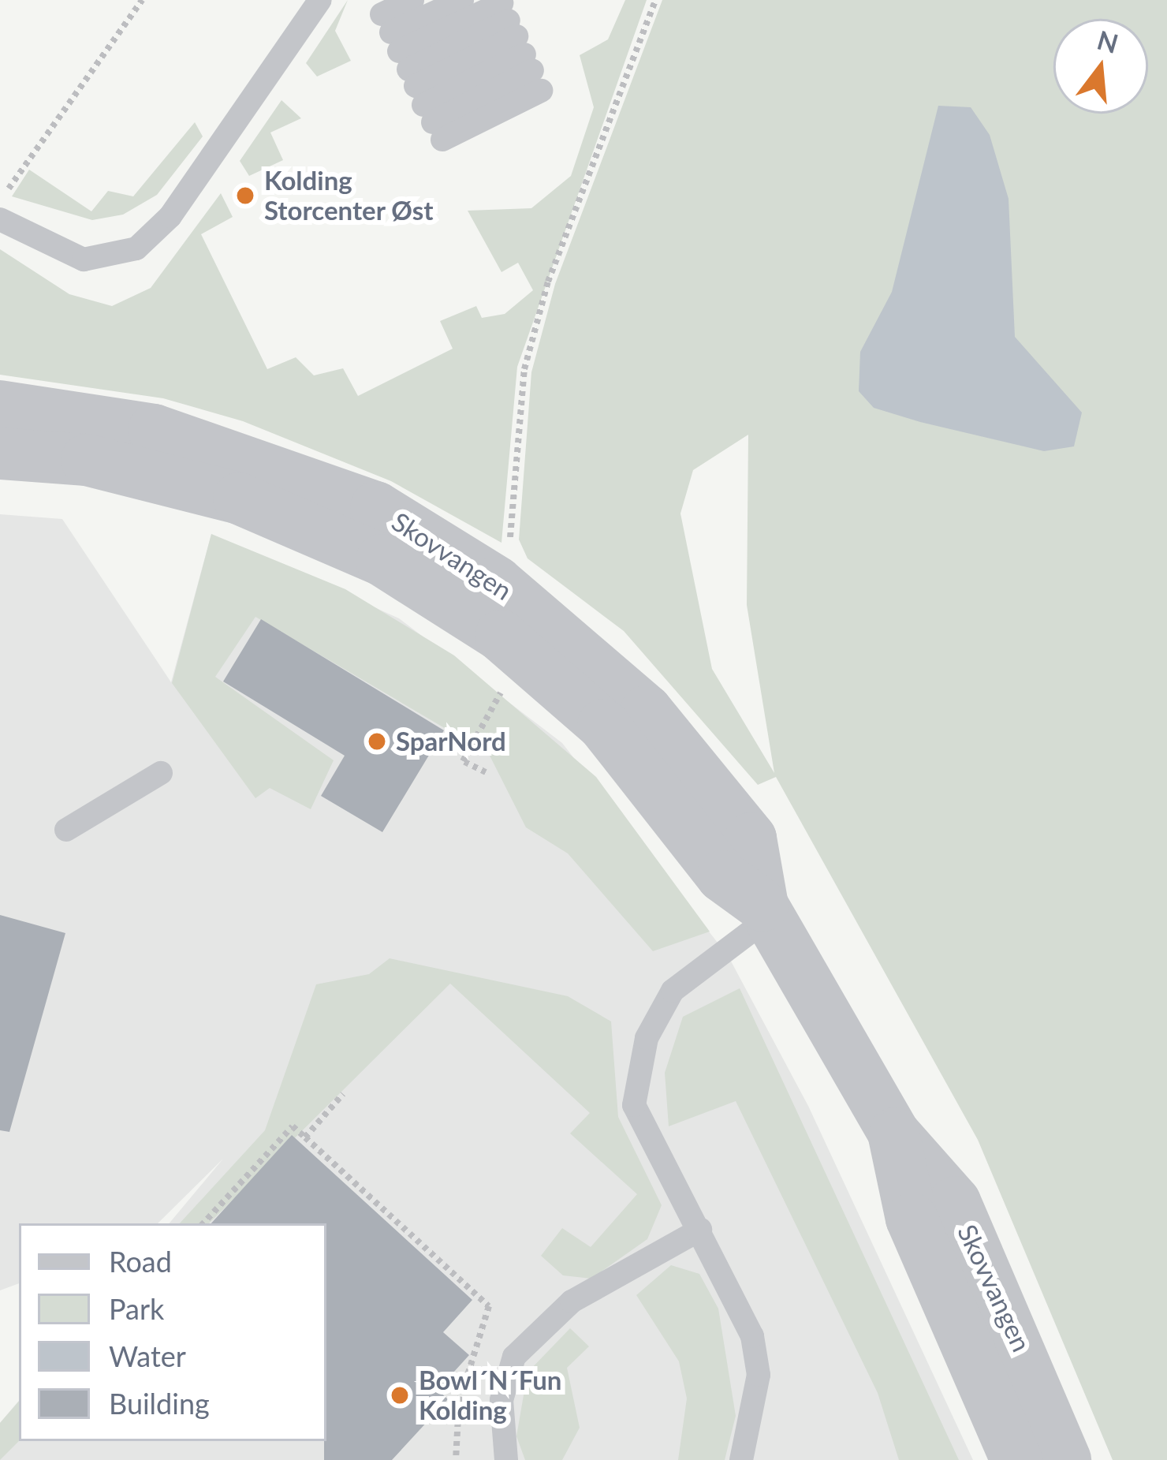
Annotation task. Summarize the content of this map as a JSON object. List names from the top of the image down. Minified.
{"streets":{"street":["Skovvangen"]},"places":["Kolding Storcenter Øst","SparNord","Bowl´N´Fun Kolding"],"legend":["Road","Park","Water","Building"],"north":"top"}
